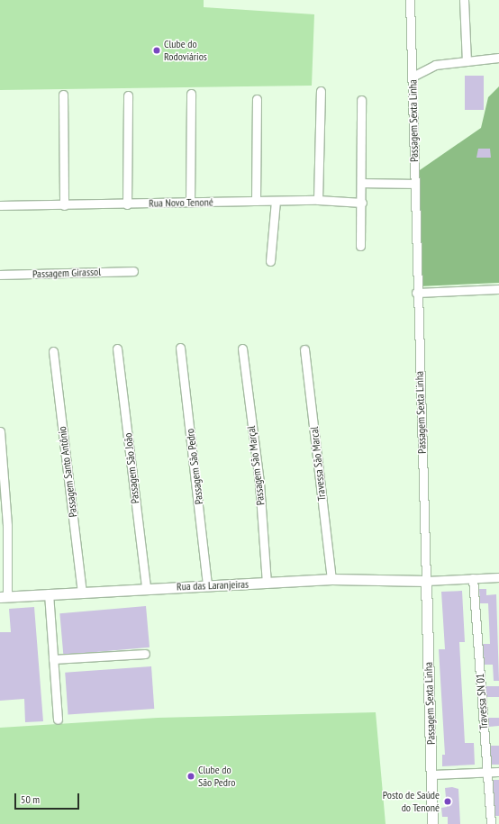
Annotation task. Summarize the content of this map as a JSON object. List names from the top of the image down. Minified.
{"streets":{"street":["Passagem Sexta Linha","Rua Novo Tenoné","Passagem Girassol","Travessa São Marcal","Passagem São Marçal","Passagem São Pedro","Passagem São João","Passagem Santo Antônio","Rua das Laranjeiras","Travessa SN 01"]},"crossings":[["Passagem Sexta Linha","Rua das Laranjeiras"],["Travessa São Marcal","Rua das Laranjeiras"],["Passagem São Marçal","Rua das Laranjeiras"],["Passagem São Pedro","Rua das Laranjeiras"],["Passagem São João","Rua das Laranjeiras"],["Passagem Santo Antônio","Rua das Laranjeiras"]],"places":["Clube do Rodoviários","Clube do São Pedro","Posto de Saúde do Tenoné"],"scale_bar":"50 m"}
